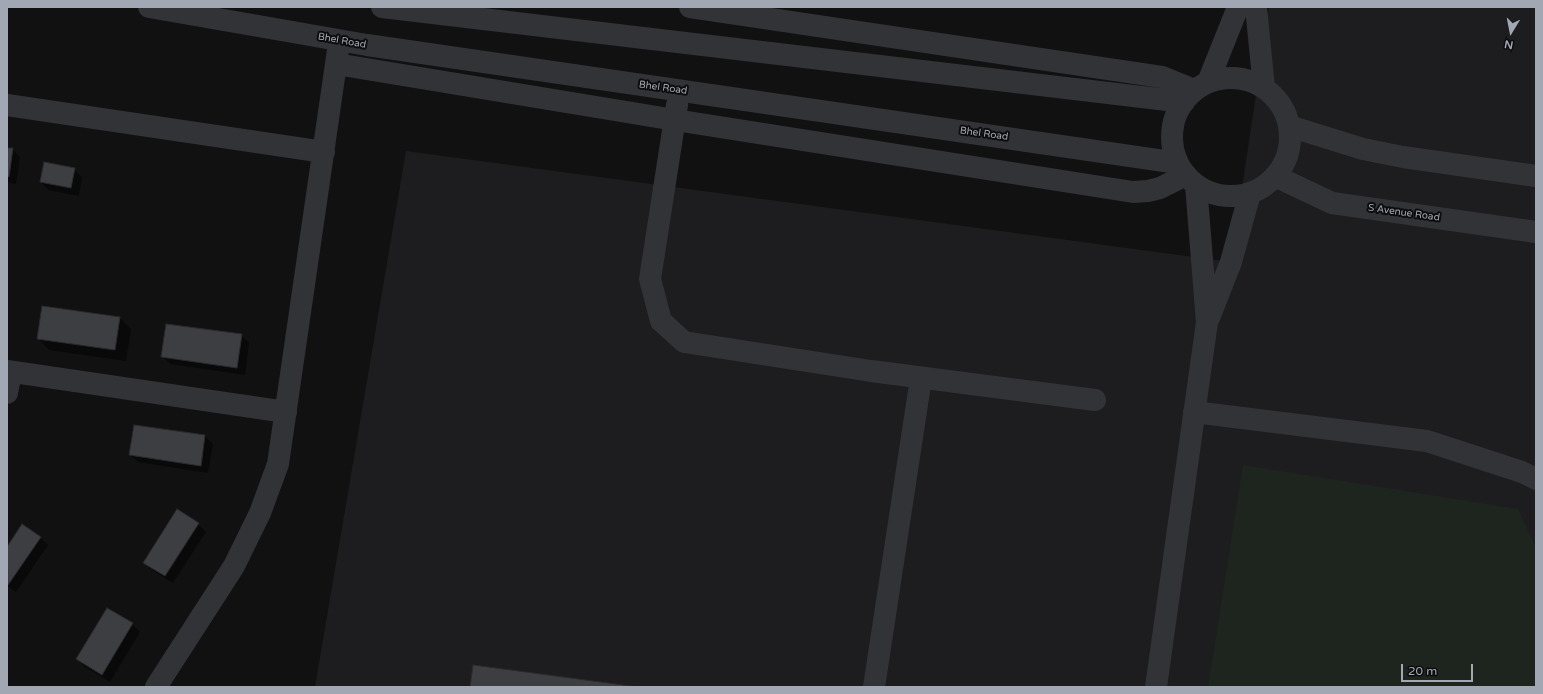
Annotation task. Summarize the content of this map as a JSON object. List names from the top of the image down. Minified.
{"streets":{"street":["Bhel Road","S Avenue Road"]},"crossings":[["Bhel Road","S Avenue Road"]],"scale_bar":"20 m","north":"bottom"}
